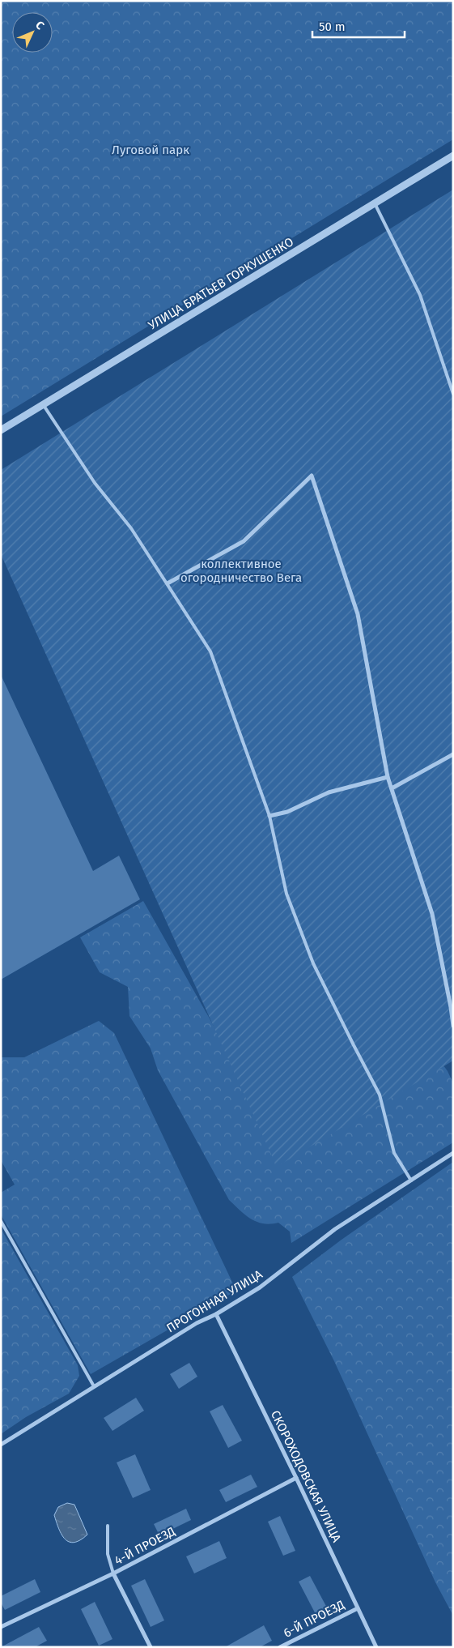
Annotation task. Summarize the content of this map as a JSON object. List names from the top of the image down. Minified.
{"streets":{"street":["УЛИЦА БРАТЬЕВ ГОРКУШЕНКО","ПРОГОННАЯ УЛИЦА","СКОРОХОДОВСКАЯ УЛИЦА","4-Й ПРОЕЗД","6-Й ПРОЕЗД"]},"crossings":[["ПРОГОННАЯ УЛИЦА","СКОРОХОДОВСКАЯ УЛИЦА"],["СКОРОХОДОВСКАЯ УЛИЦА","4-Й ПРОЕЗД"],["СКОРОХОДОВСКАЯ УЛИЦА","6-Й ПРОЕЗД"]],"parks":["Луговой парк","коллективное огородничество Вега"],"scale_bar":"50 m","north":"top right"}
